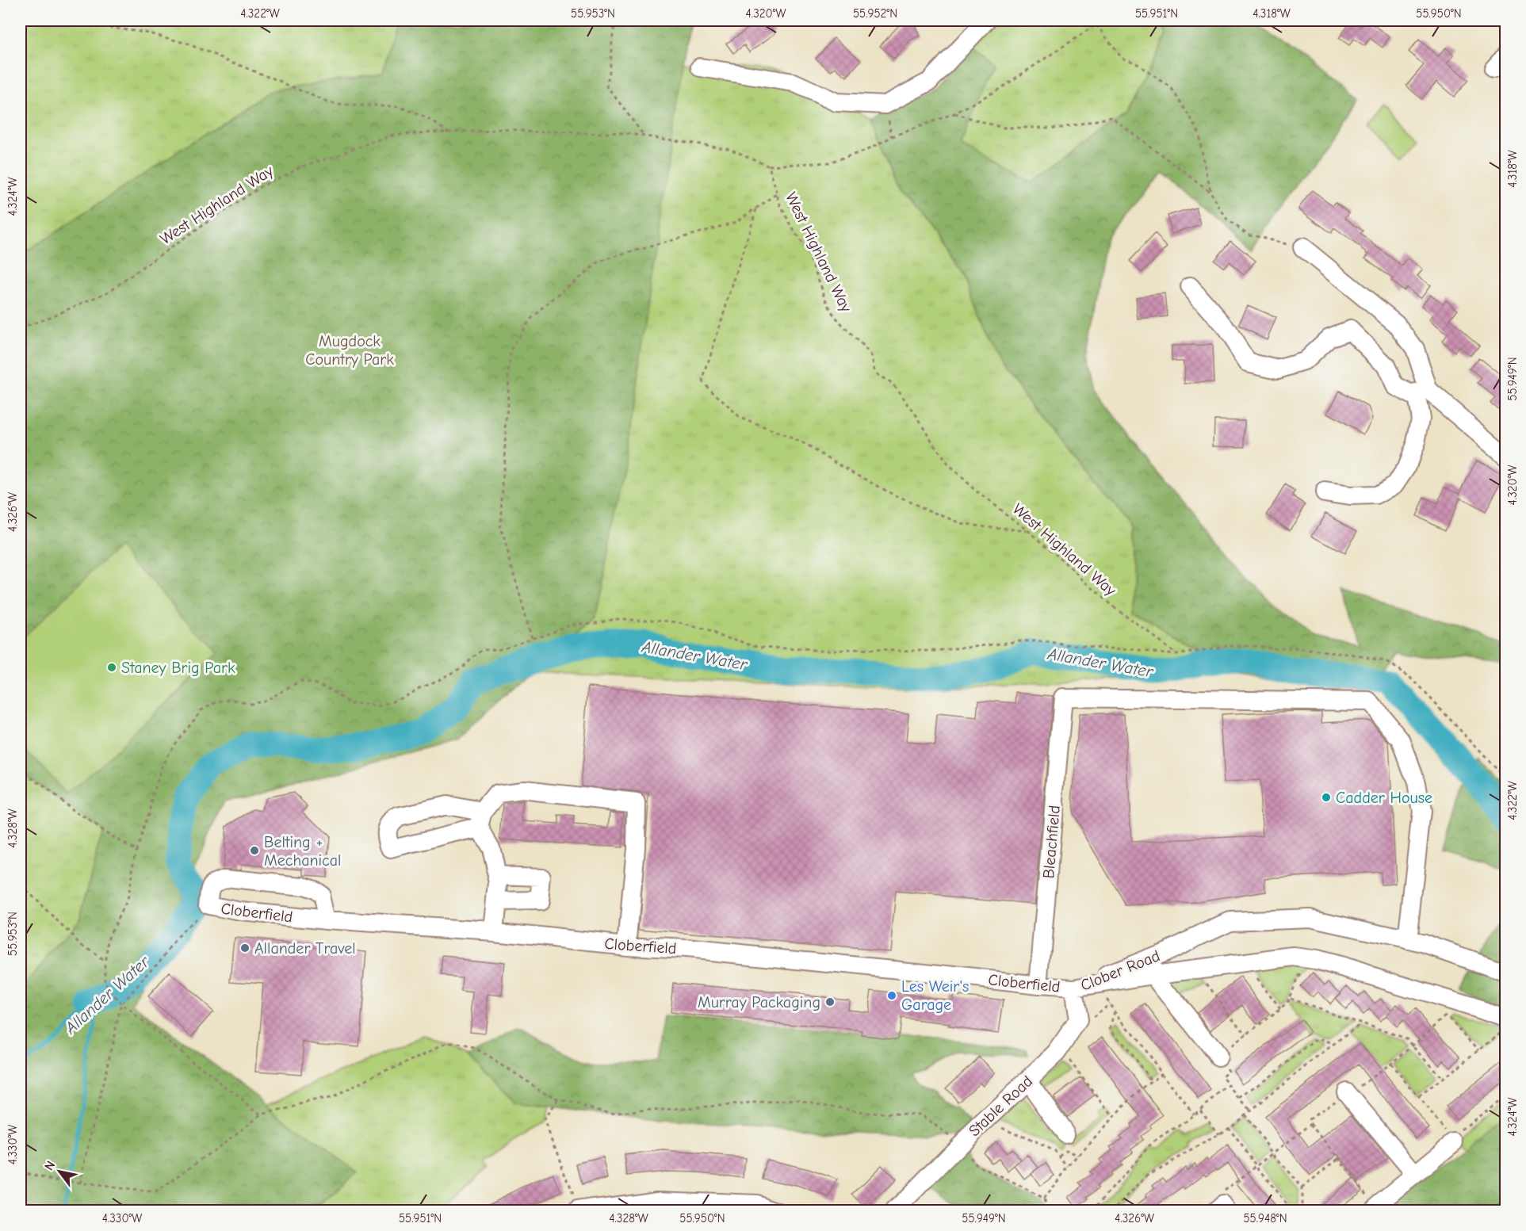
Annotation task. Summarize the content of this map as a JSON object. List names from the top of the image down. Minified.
{"streets":{"street":["Bleachfield","Cloberfield","Clober Road","Stable Road"],"path":["West Highland Way"]},"crossings":[["Bleachfield","Cloberfield"],["Bleachfield","Clober Road"],["Cloberfield","Clober Road"],["Cloberfield","Stable Road"],["Clober Road","Stable Road"]],"water":["Allander Water"],"parks":["Mugdock Country Park"],"places":["Staney Brig Park","Cadder House","Belting + Mechanical","Allander Travel","Les Weir's Garage","Murray Packaging"],"north":"top left","coordinates":["4.322°W","55.953°N","4.320°W","55.952°N","55.951°N","4.318°W","55.950°N","4.324°W","55.949°N","4.326°W","4.328°W","4.330°W","55.948°N"]}
